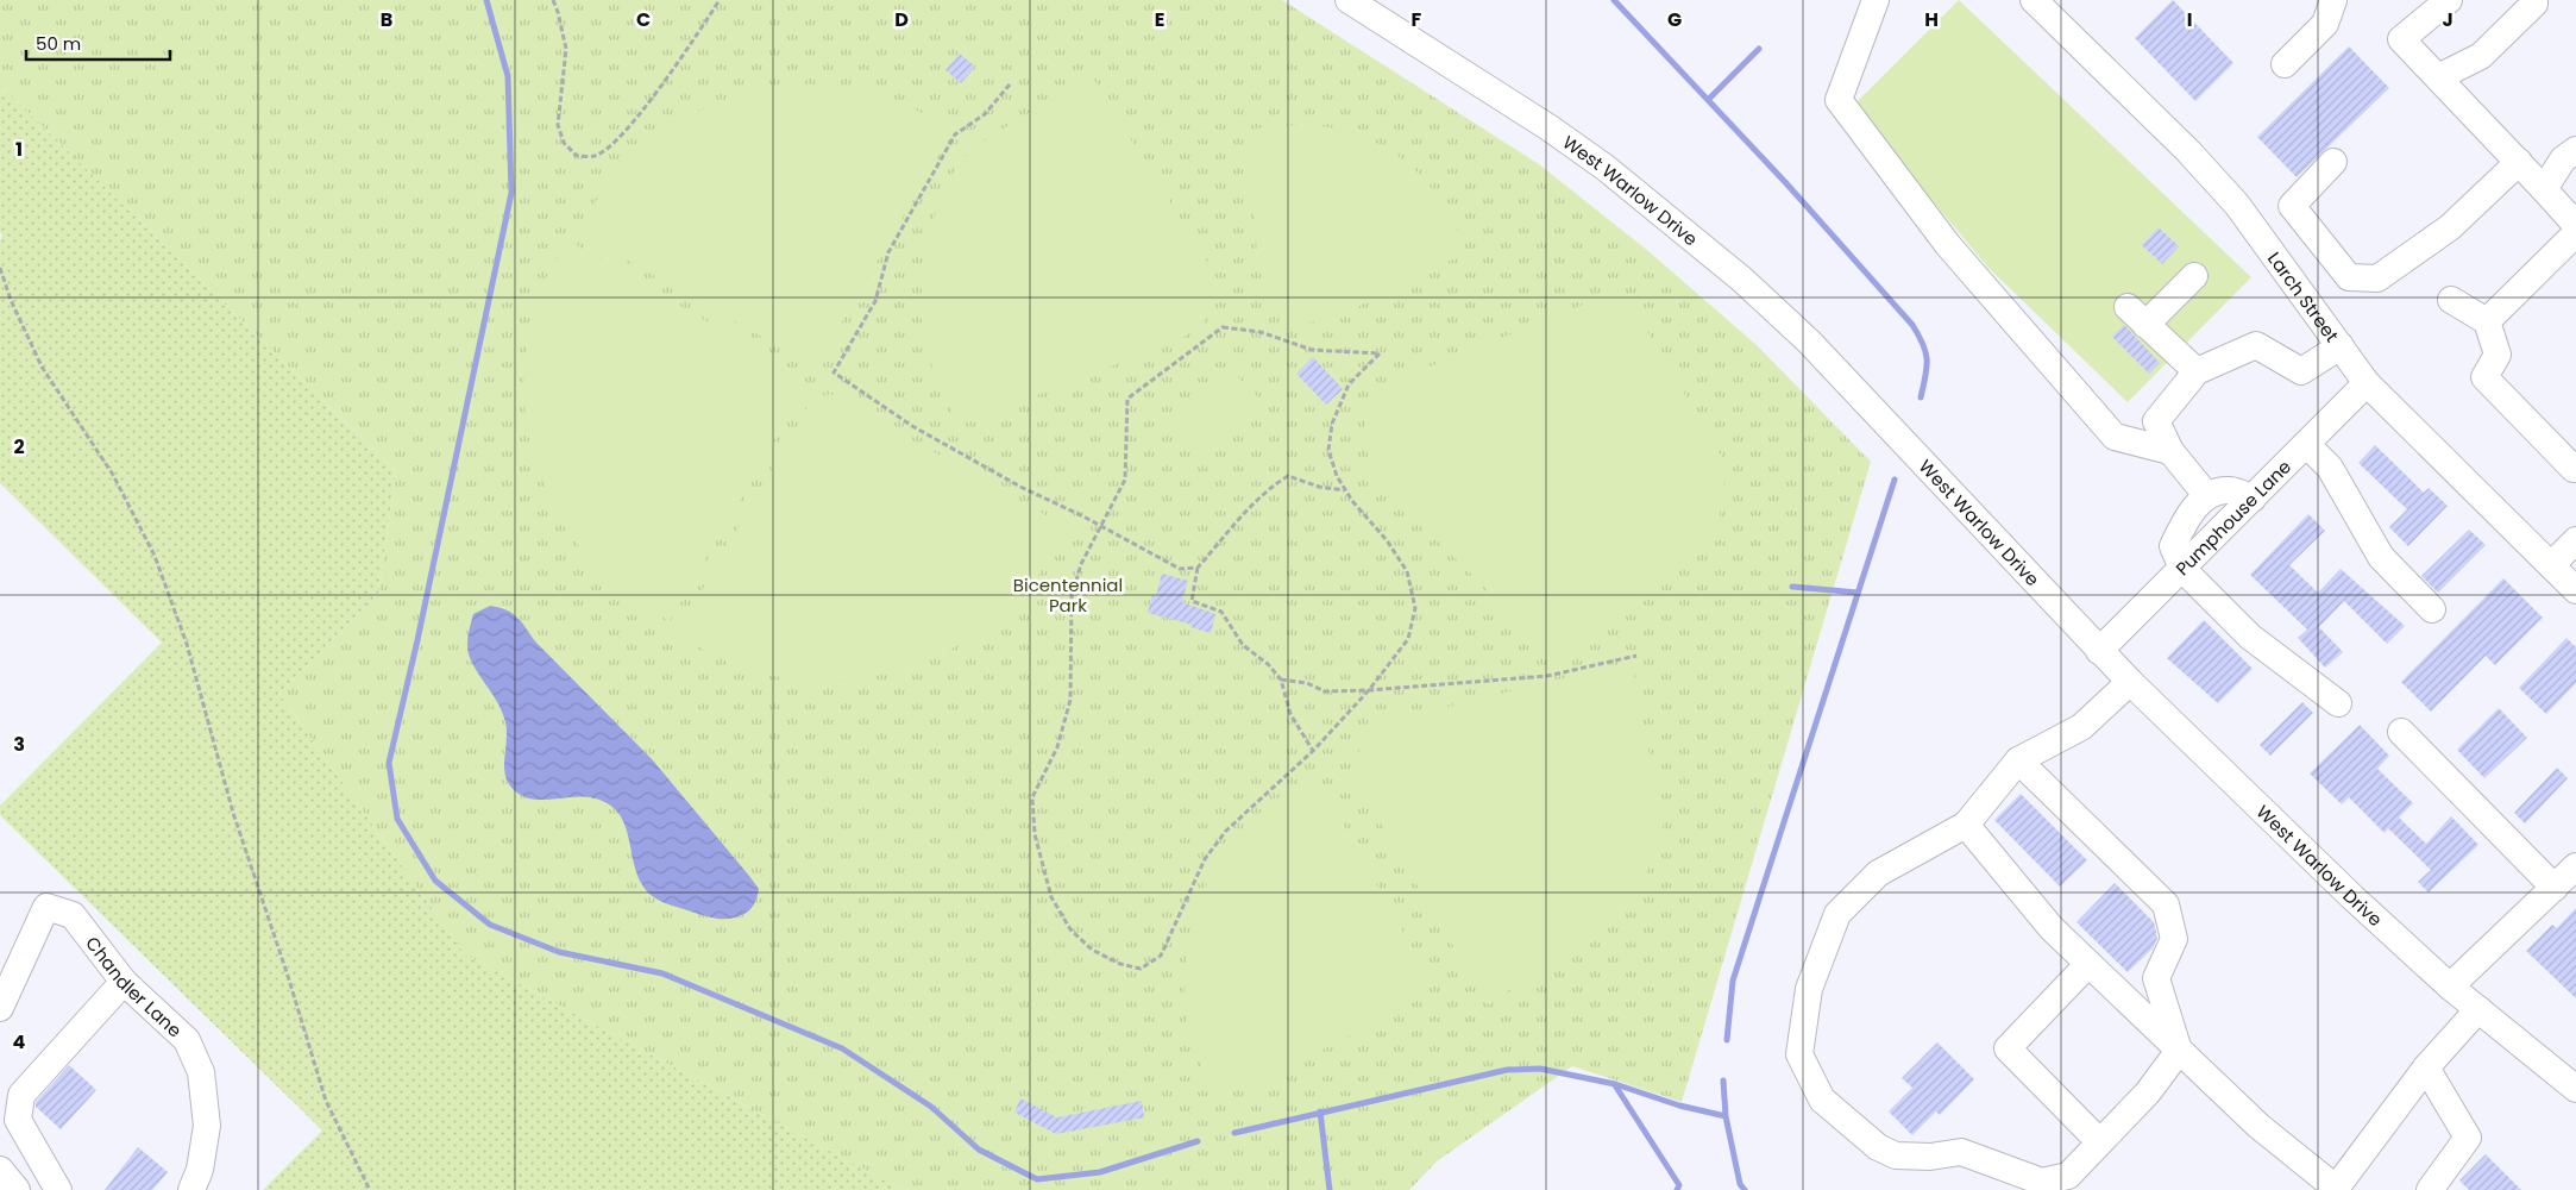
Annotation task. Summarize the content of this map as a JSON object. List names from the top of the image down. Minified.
{"streets":{"street":["West Warlow Drive","Larch Street","Pumphouse Lane","Chandler Lane"]},"crossings":[["West Warlow Drive","Pumphouse Lane"],["Larch Street","Pumphouse Lane"]],"parks":["Bicentennial Park"],"scale_bar":"50 m","grid":{"columns":["B","C","D","E","F","G","H","I","J"],"rows":["1","2","3","4"]}}
